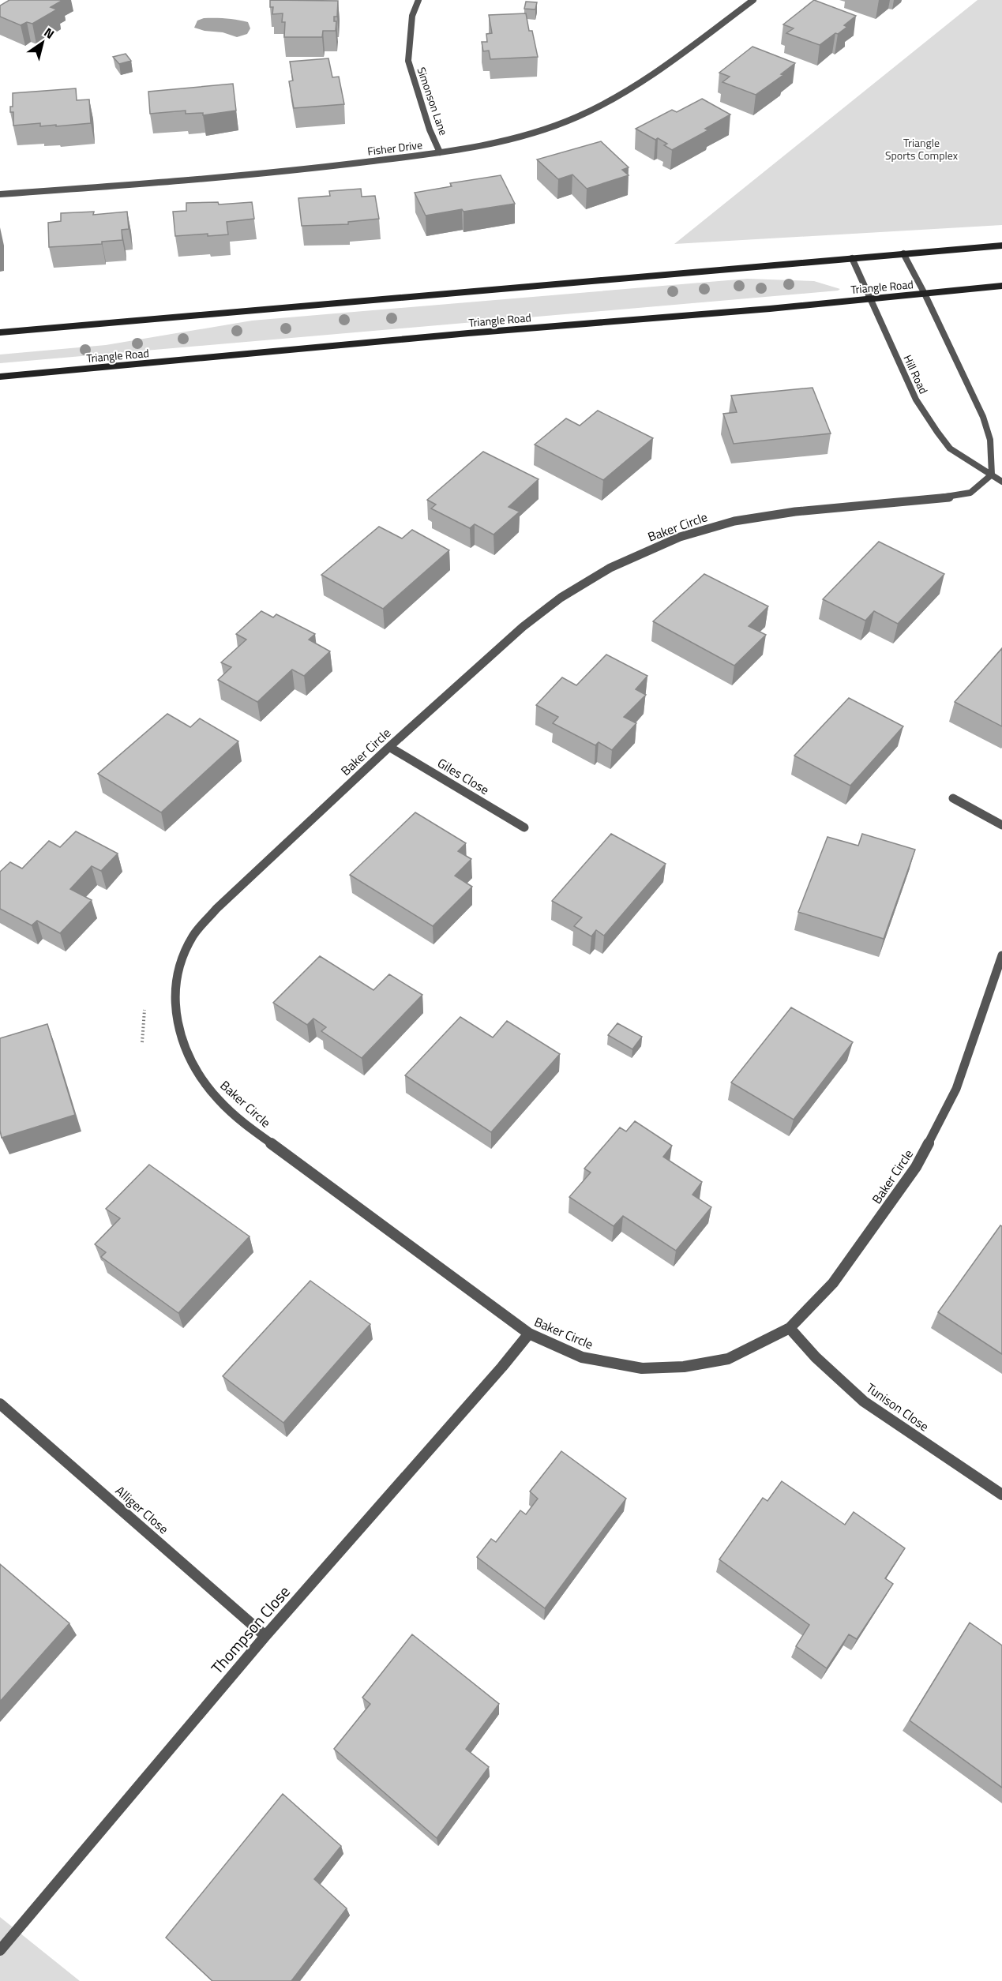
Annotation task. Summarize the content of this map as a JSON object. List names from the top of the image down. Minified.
{"streets":{"street":["Simonson Lane","Fisher Drive","Triangle Road","Hill Road","Baker Circle","Giles Close","Tunison Close","Alliger Close","Thompson Close"]},"crossings":[["Simonson Lane","Fisher Drive"],["Triangle Road","Hill Road"],["Hill Road","Baker Circle"],["Baker Circle","Giles Close"],["Baker Circle","Tunison Close"],["Baker Circle","Thompson Close"],["Alliger Close","Thompson Close"]],"parks":["Triangle Sports Complex"],"north":"top right"}
